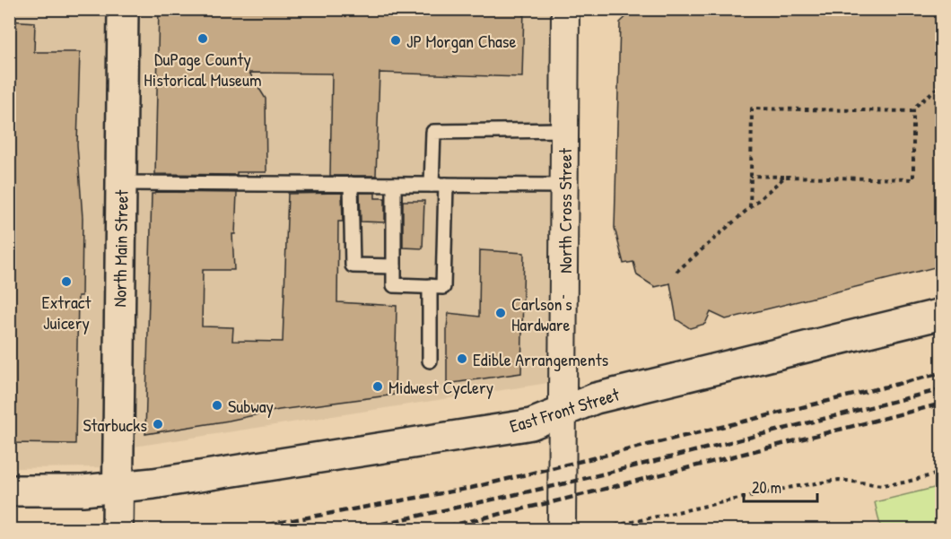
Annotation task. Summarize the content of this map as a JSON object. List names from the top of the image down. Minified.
{"streets":{"street":["North Cross Street","North Main Street","East Front Street"]},"crossings":[["North Cross Street","East Front Street"],["North Main Street","East Front Street"]],"places":["DuPage County Historical Museum","JP Morgan Chase","Extract Juicery","Carlson's Hardware","Edible Arrangements","Midwest Cyclery","Subway","Starbucks"],"scale_bar":"20 m"}
